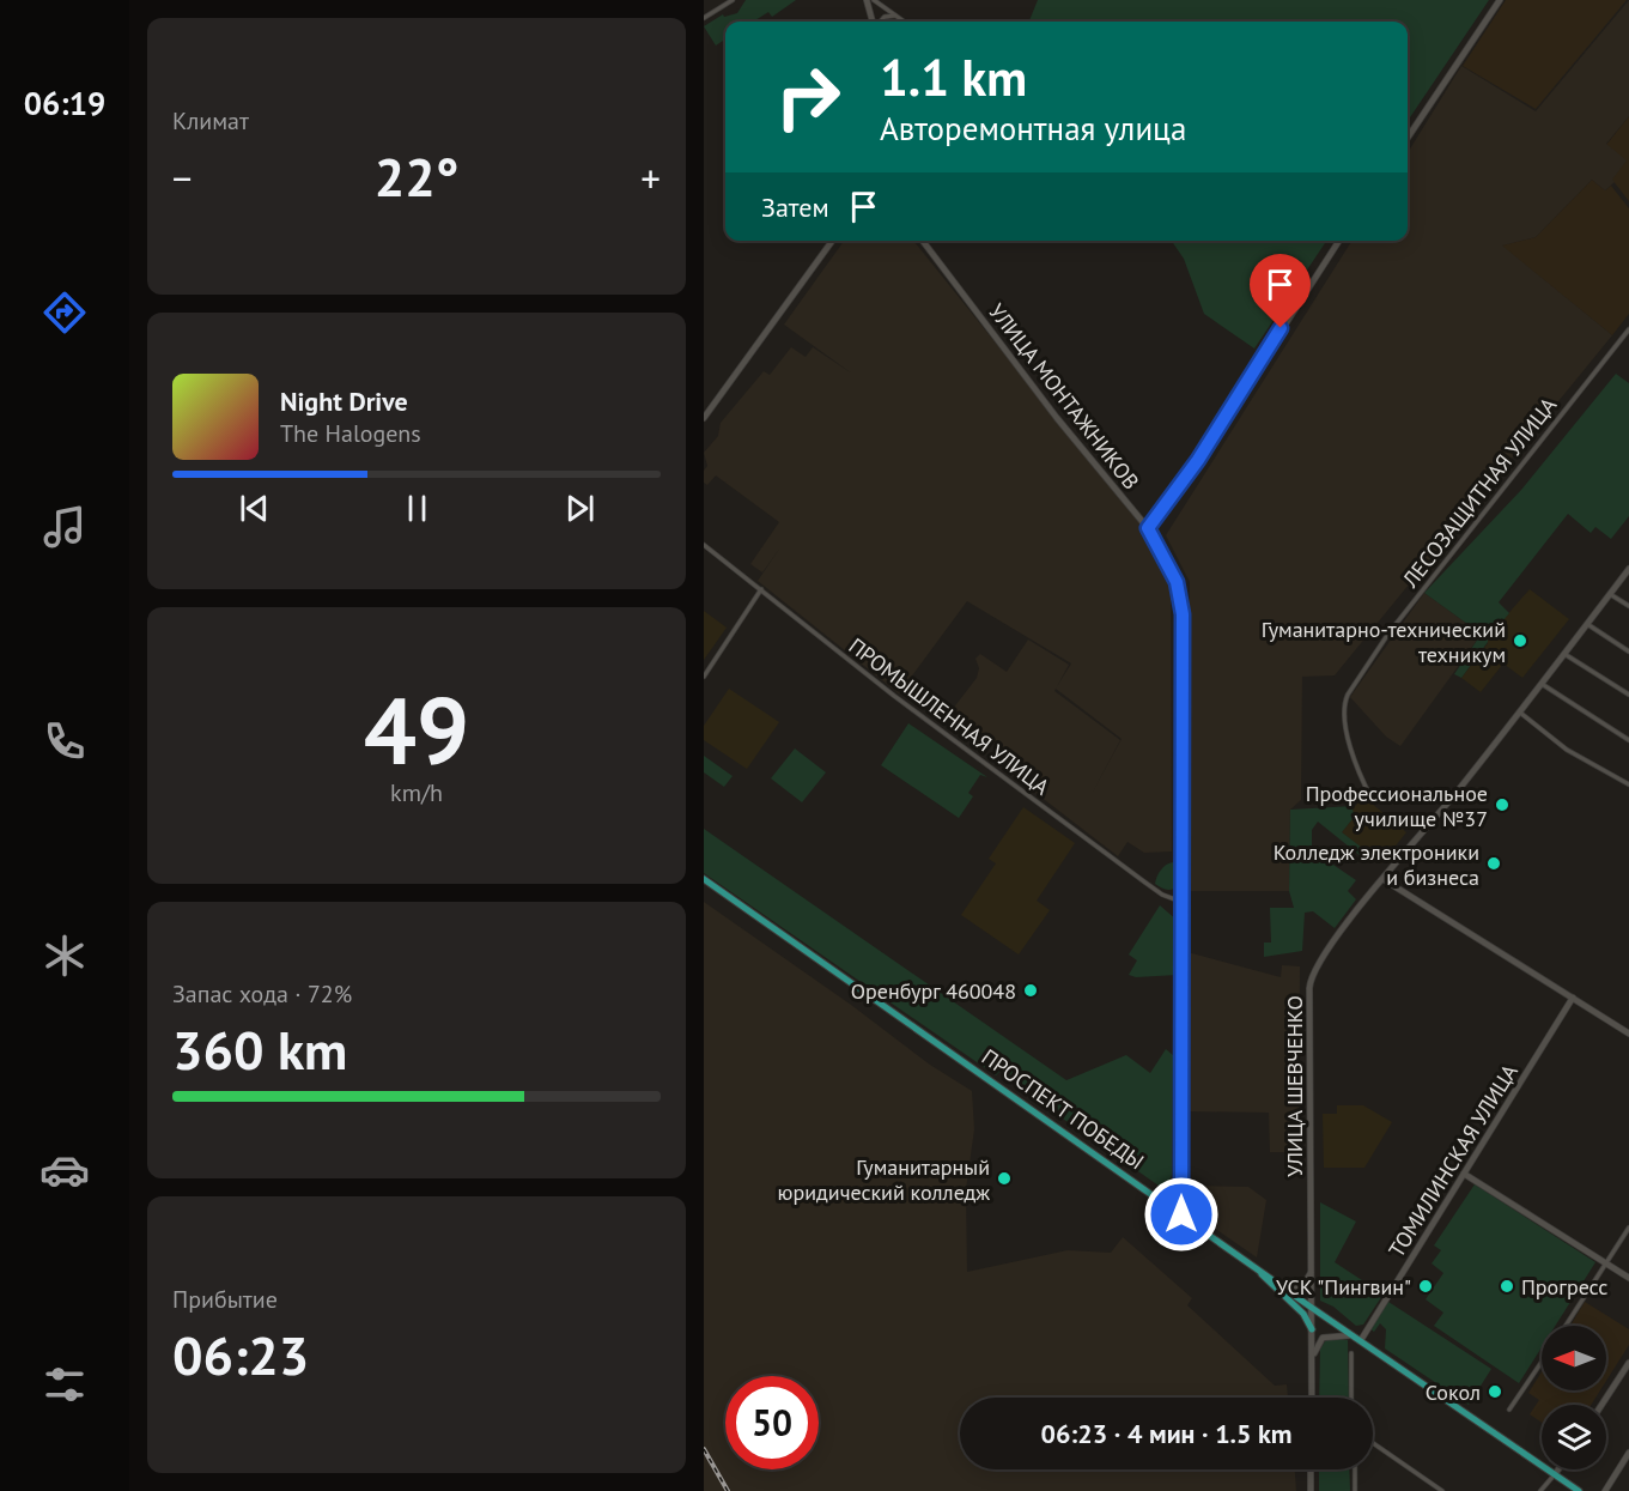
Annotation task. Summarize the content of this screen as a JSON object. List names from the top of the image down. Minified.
{"streets":{"main road":["УЛИЦА МОНТАЖНИКОВ","УЛИЦА ШЕВЧЕНКО","ПРОСПЕКТ ПОБЕДЫ","ТОМИЛИНСКАЯ УЛИЦА"],"street":["ЛЕСОЗАЩИТНАЯ УЛИЦА","ПРОМЫШЛЕННАЯ УЛИЦА"]},"crossings":[["УЛИЦА МОНТАЖНИКОВ","ПРОМЫШЛЕННАЯ УЛИЦА"],["УЛИЦА МОНТАЖНИКОВ","ПРОСПЕКТ ПОБЕДЫ"],["УЛИЦА ШЕВЧЕНКО","ПРОСПЕКТ ПОБЕДЫ"],["ПРОСПЕКТ ПОБЕДЫ","ТОМИЛИНСКАЯ УЛИЦА"]],"places":["Гуманитарно-технический техникум","Профессиональное училище №37","Колледж электроники и бизнеса","Оренбург 460048","Гуманитарный юридический колледж","УСК \"Пингвин\"","Прогресс","Сокол"],"north":"left","page":{"tabs":"06:19","tile":["Климат",["49","km/h"],["Запас хода · 72%","360 km"],["Прибытие","06:23"]],"turn":["1.1 km","Авторемонтная улица"],"heat":["−","22°","+"],"then":"Затем","song":["Night Drive","The Halogens"],"limit":"50","trip":"06:23 · 4 мин · 1.5 km"}}
